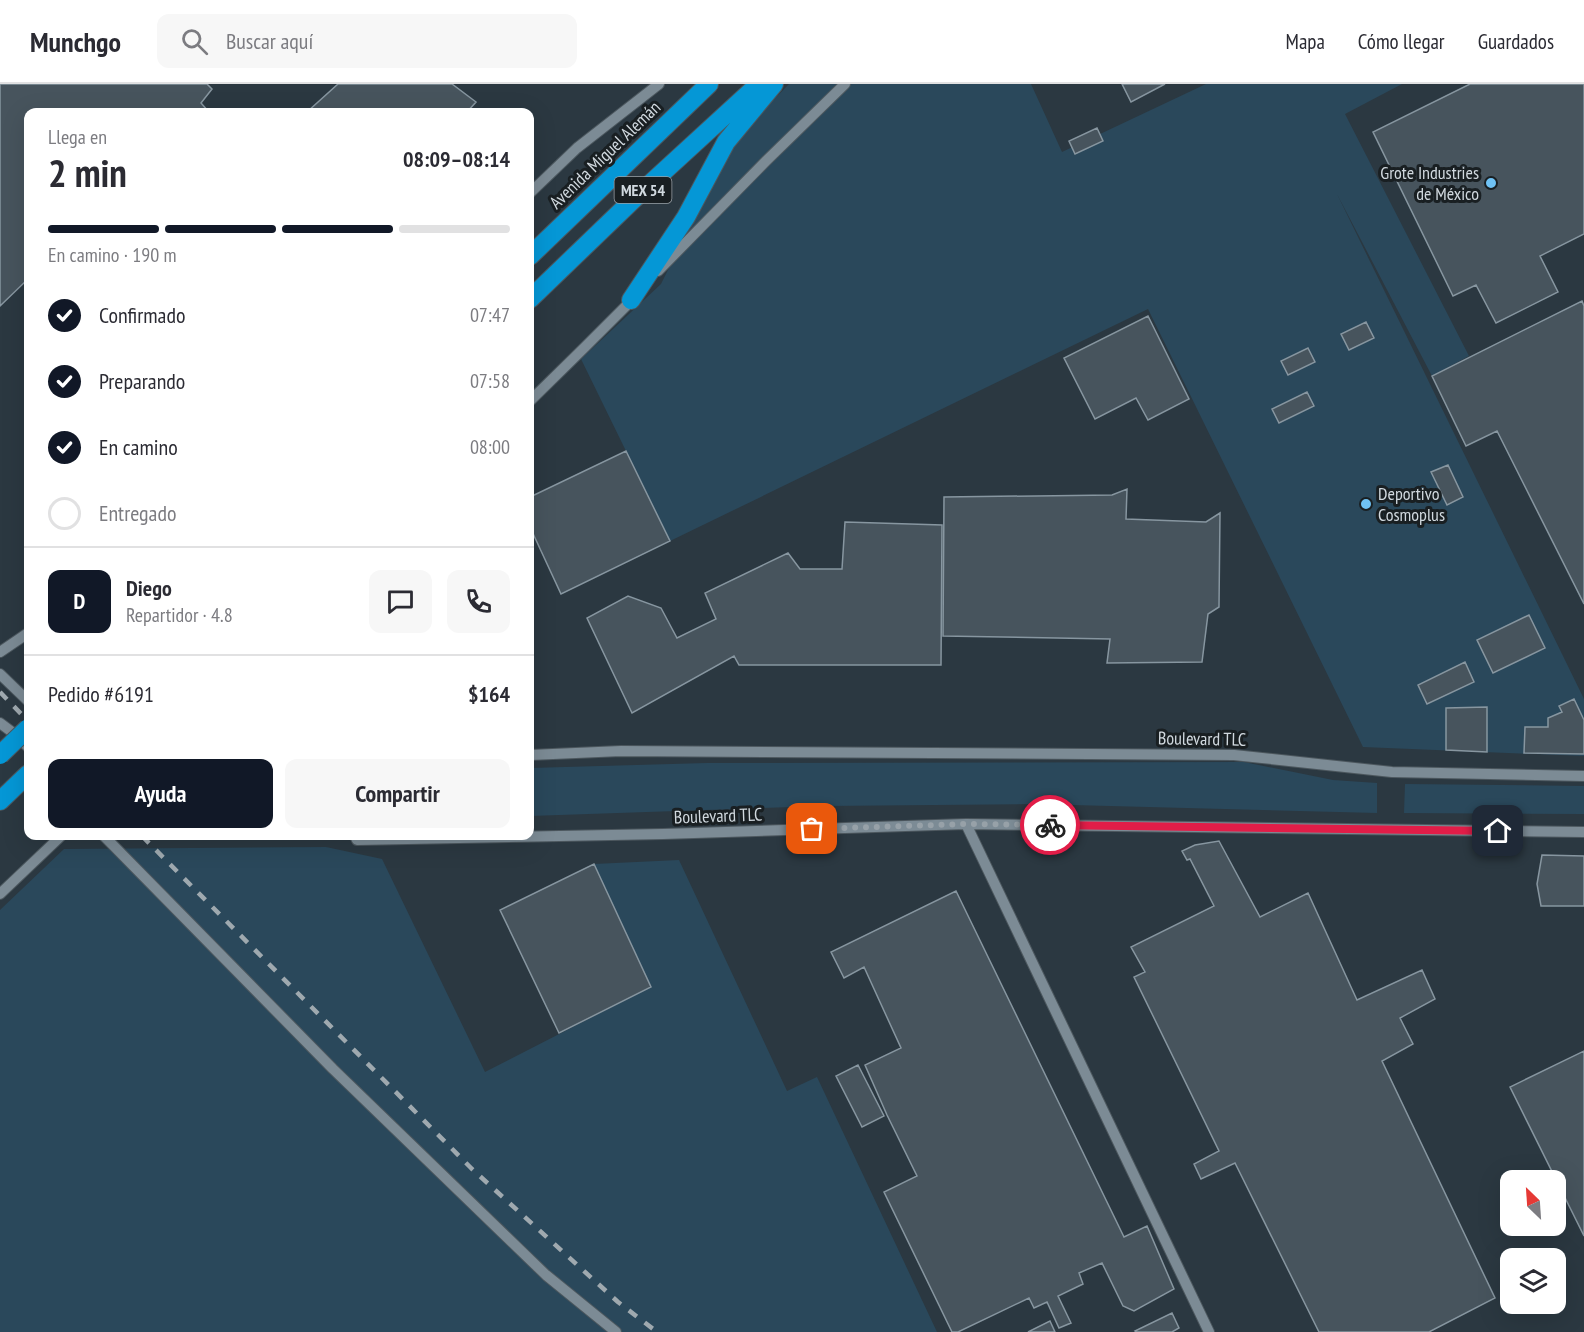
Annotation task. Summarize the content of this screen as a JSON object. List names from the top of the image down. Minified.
{"streets":{"highway":["Avenida Miguel Alemán","MEX 54"],"street":["Boulevard TLC"]},"places":["Grote Industries de México","Deportivo Cosmoplus"],"north":"top left","page":{"header":"Munchgo","search":"Buscar aquí","nav":["Mapa","Cómo llegar","Guardados"],"heading":["2 min","Llega en","08:09–08:14"],"panel":["Diego","Repartidor · 4.8","Pedido #6191","$164"],"bar":"En camino · 190 m","list":[["Confirmado","07:47"],["Preparando","07:58"],["En camino","08:00"],"Entregado"],"round":"D","buttons":["Ayuda","Compartir"]}}
